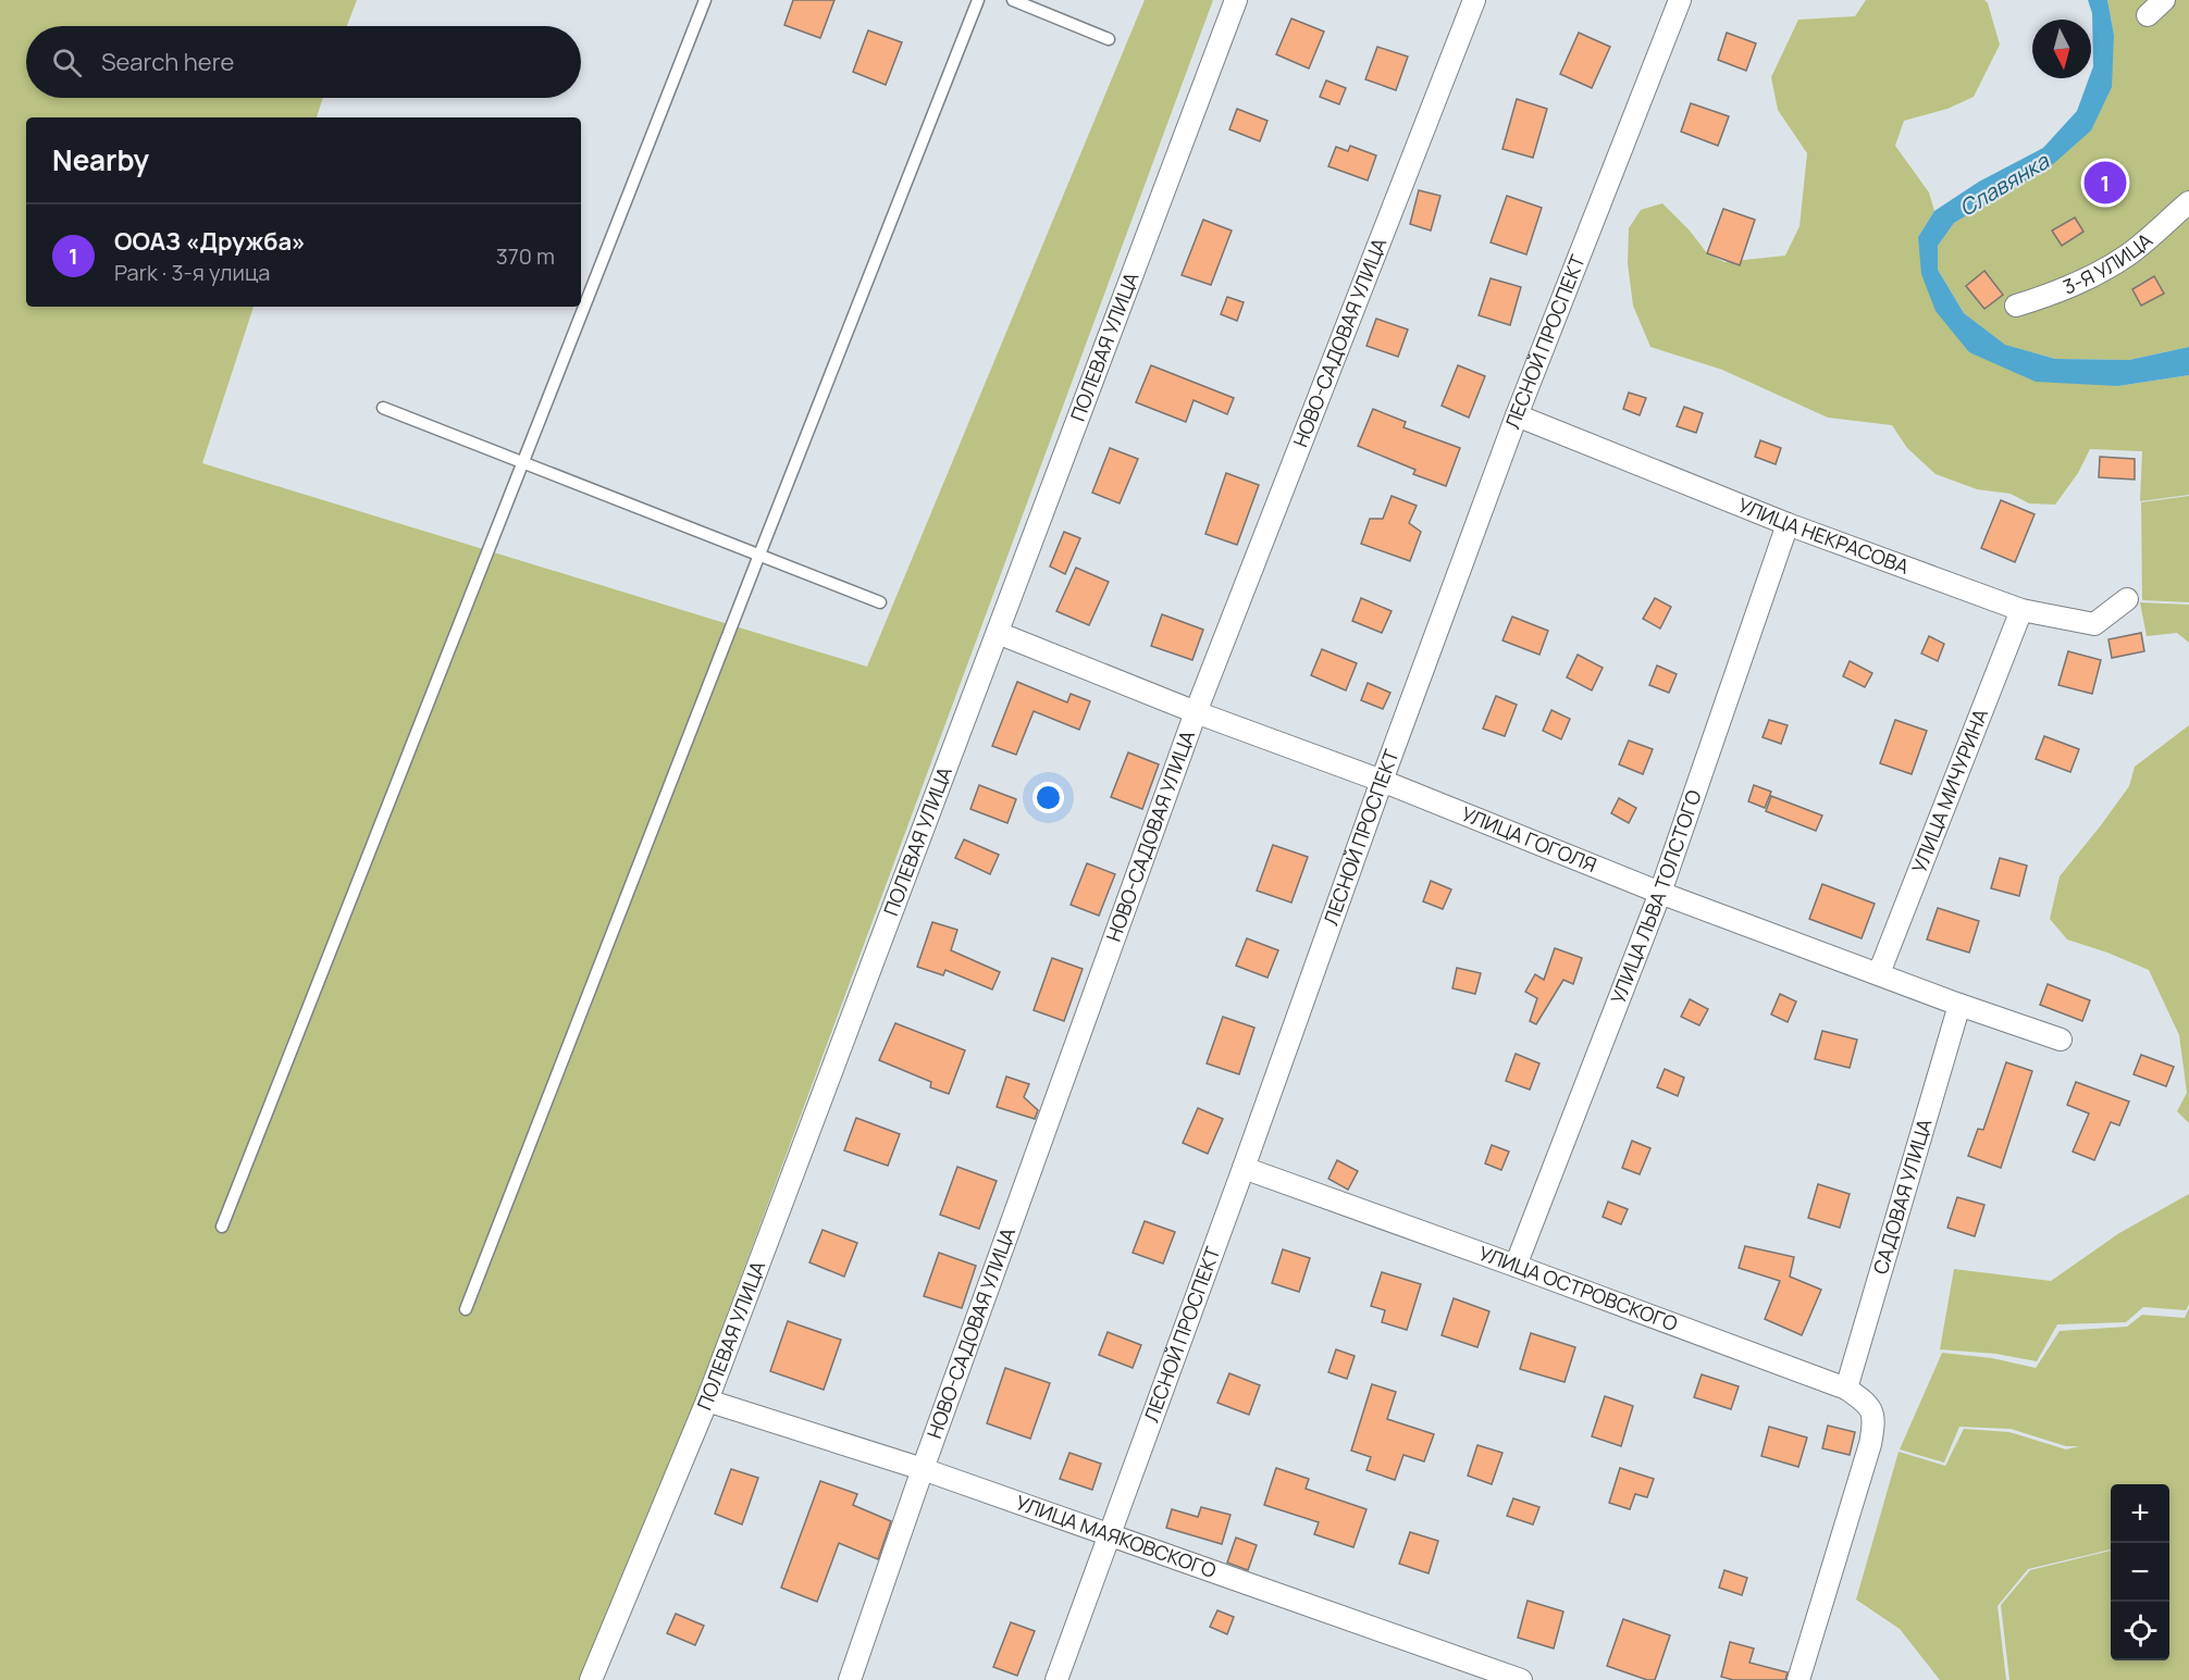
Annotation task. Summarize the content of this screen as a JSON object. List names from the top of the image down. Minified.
{"streets":{"street":["3-Я УЛИЦА","НОВО-САДОВАЯ УЛИЦА","ЛЕСНОЙ ПРОСПЕКТ","ПОЛЕВАЯ УЛИЦА","УЛИЦА НЕКРАСОВА","УЛИЦА МИЧУРИНА","УЛИЦА ГОГОЛЯ","УЛИЦА ЛЬВА ТОЛСТОГО","САДОВАЯ УЛИЦА","УЛИЦА ОСТРОВСКОГО","УЛИЦА МАЯКОВСКОГО"]},"crossings":[["НОВО-САДОВАЯ УЛИЦА","УЛИЦА ГОГОЛЯ"],["НОВО-САДОВАЯ УЛИЦА","УЛИЦА МАЯКОВСКОГО"],["ЛЕСНОЙ ПРОСПЕКТ","УЛИЦА НЕКРАСОВА"],["ЛЕСНОЙ ПРОСПЕКТ","УЛИЦА ГОГОЛЯ"],["ЛЕСНОЙ ПРОСПЕКТ","УЛИЦА ОСТРОВСКОГО"],["ЛЕСНОЙ ПРОСПЕКТ","УЛИЦА МАЯКОВСКОГО"],["ПОЛЕВАЯ УЛИЦА","УЛИЦА ГОГОЛЯ"],["ПОЛЕВАЯ УЛИЦА","УЛИЦА МАЯКОВСКОГО"],["УЛИЦА НЕКРАСОВА","УЛИЦА МИЧУРИНА"],["УЛИЦА НЕКРАСОВА","УЛИЦА ЛЬВА ТОЛСТОГО"],["УЛИЦА МИЧУРИНА","УЛИЦА ГОГОЛЯ"],["УЛИЦА ГОГОЛЯ","УЛИЦА ЛЬВА ТОЛСТОГО"],["УЛИЦА ГОГОЛЯ","САДОВАЯ УЛИЦА"],["УЛИЦА ЛЬВА ТОЛСТОГО","УЛИЦА ОСТРОВСКОГО"],["САДОВАЯ УЛИЦА","УЛИЦА ОСТРОВСКОГО"]],"water":["Славянка"],"north":"bottom","page":{"search":"Search here","heading":"Nearby","pins":"1","list":[{"mark":"1","name":"ООАЗ «Дружба»","note":"Park · 3-я улица","value":"370 m"}],"map_buttons":["+","−"]}}
